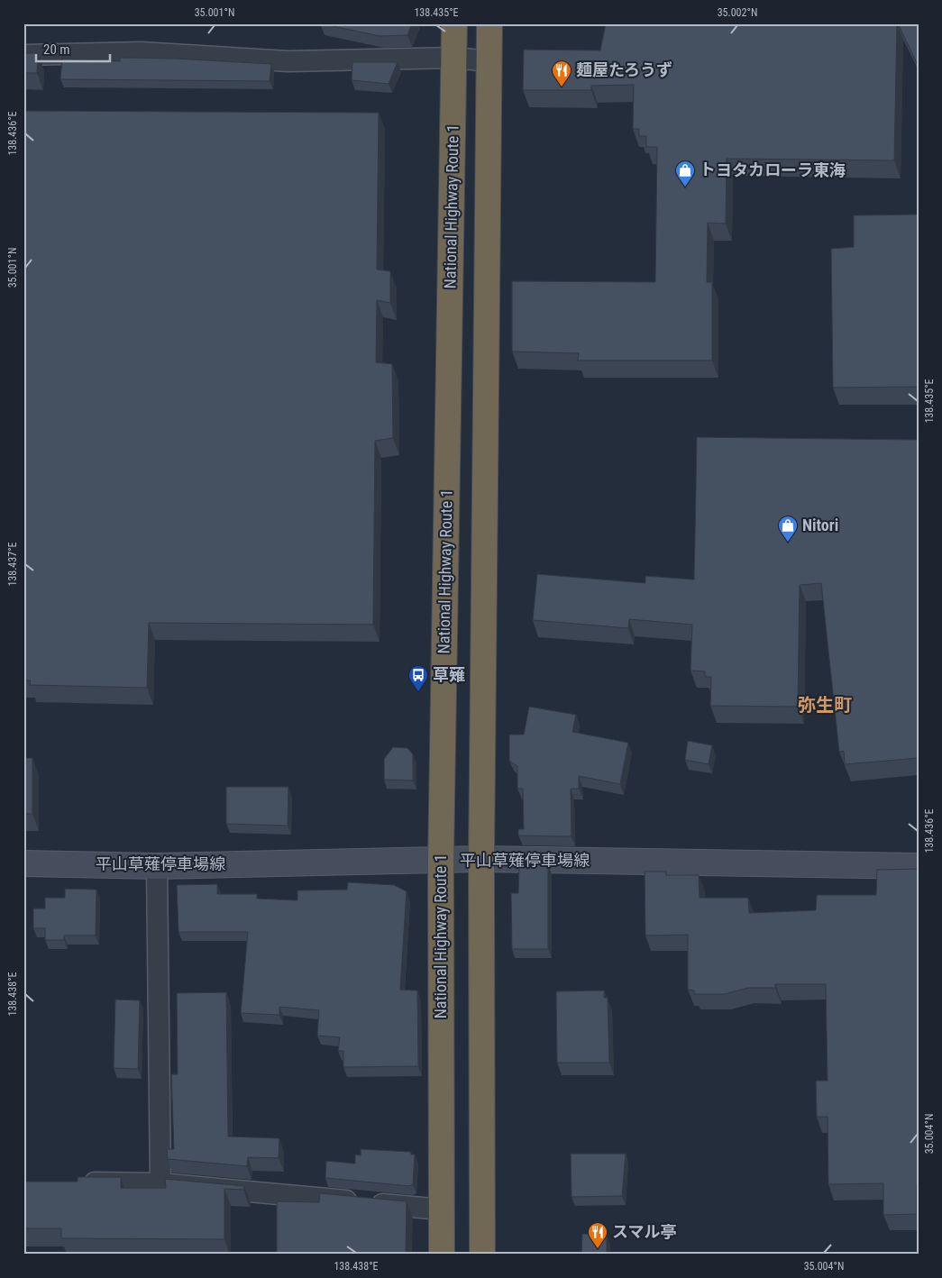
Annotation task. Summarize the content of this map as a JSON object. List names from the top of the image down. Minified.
{"streets":{"highway":["National Highway Route 1"],"main road":["平山草薙停車場線"]},"crossings":[["National Highway Route 1","平山草薙停車場線"]],"districts":["弥生町"],"places":{"restaurant":["麺屋たろうず","スマル亭"],"shop":["トヨタカローラ東海","Nitori"],"bus stop":["草薙"]},"scale_bar":"20 m","coordinates":["35.001°N","138.435°E","35.002°N","138.436°E","138.437°E","138.438°E","35.004°N"]}
